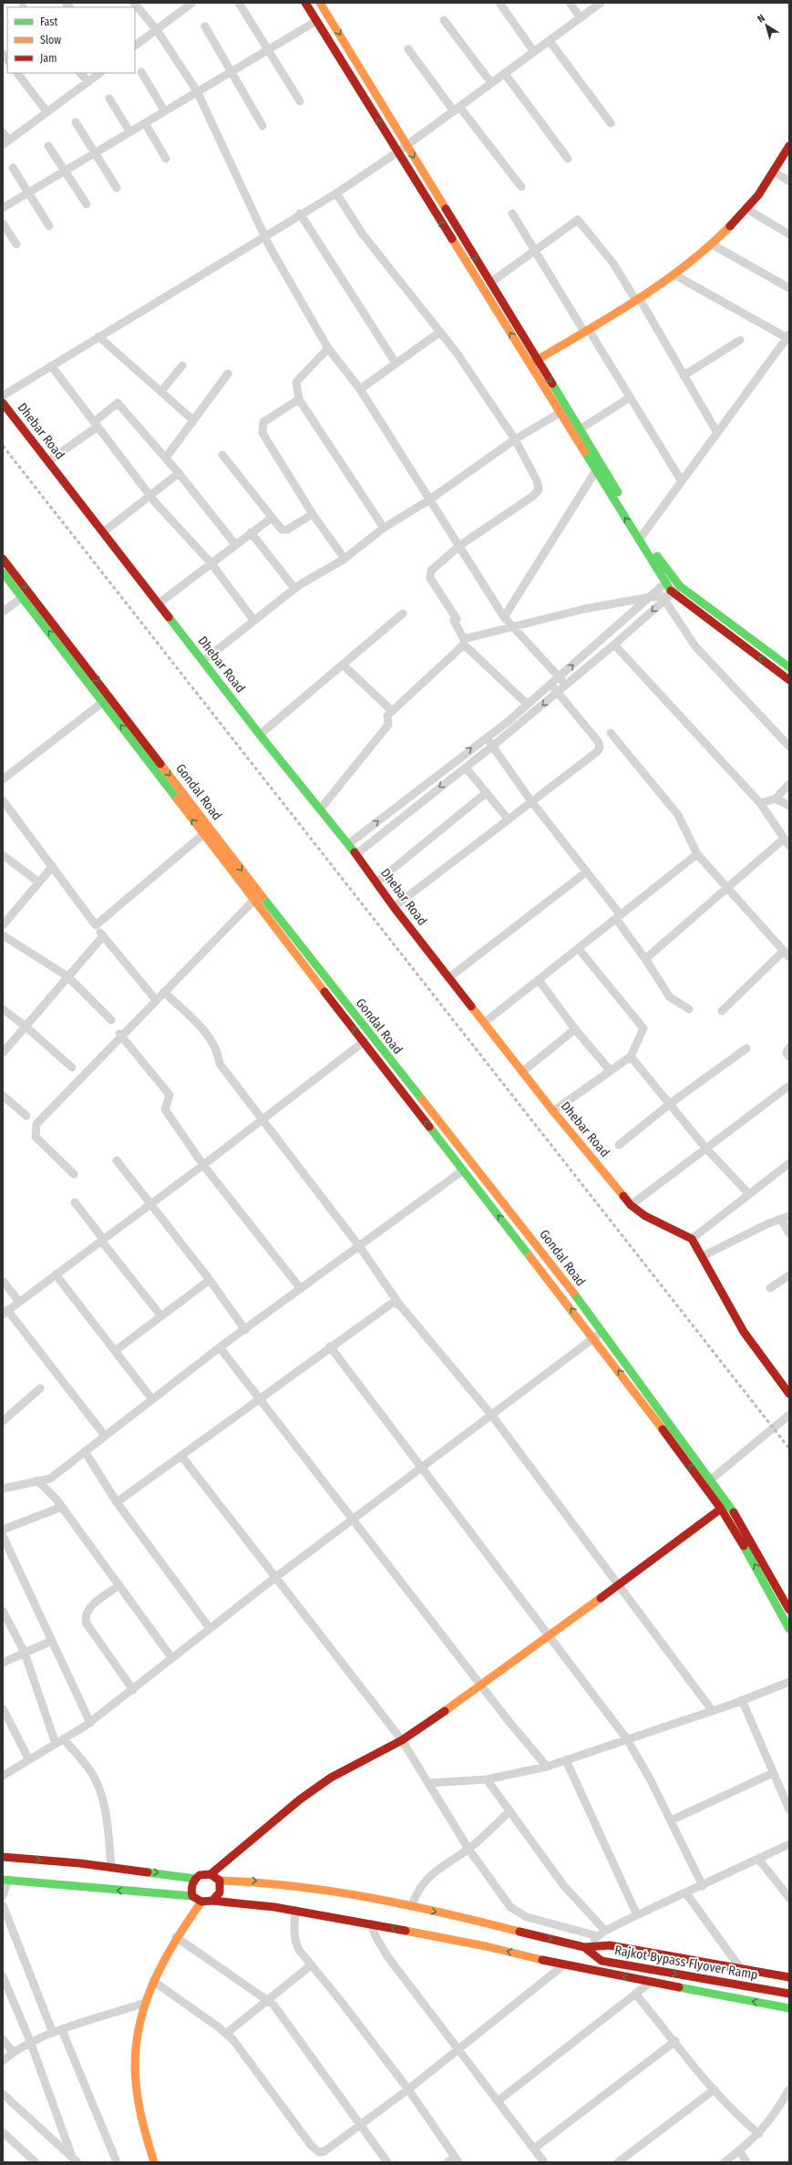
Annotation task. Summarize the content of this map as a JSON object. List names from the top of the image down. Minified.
{"streets":{"main road":["Dhebar Road","Gondal Road","Rajkot Bypass Flyover Ramp"]},"legend":["Fast","Slow","Jam"],"north":"top left"}
